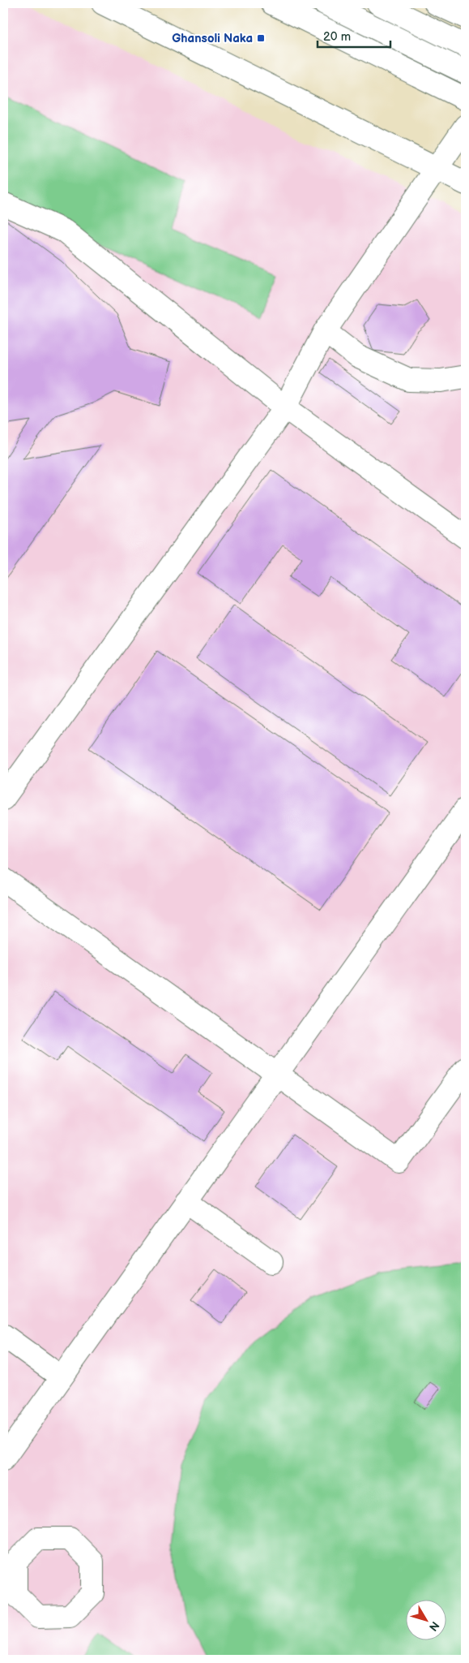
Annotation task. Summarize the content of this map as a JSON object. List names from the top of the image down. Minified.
{"places":{"transit":["Ghansoli Naka"]},"scale_bar":"20 m","north":"bottom right"}
